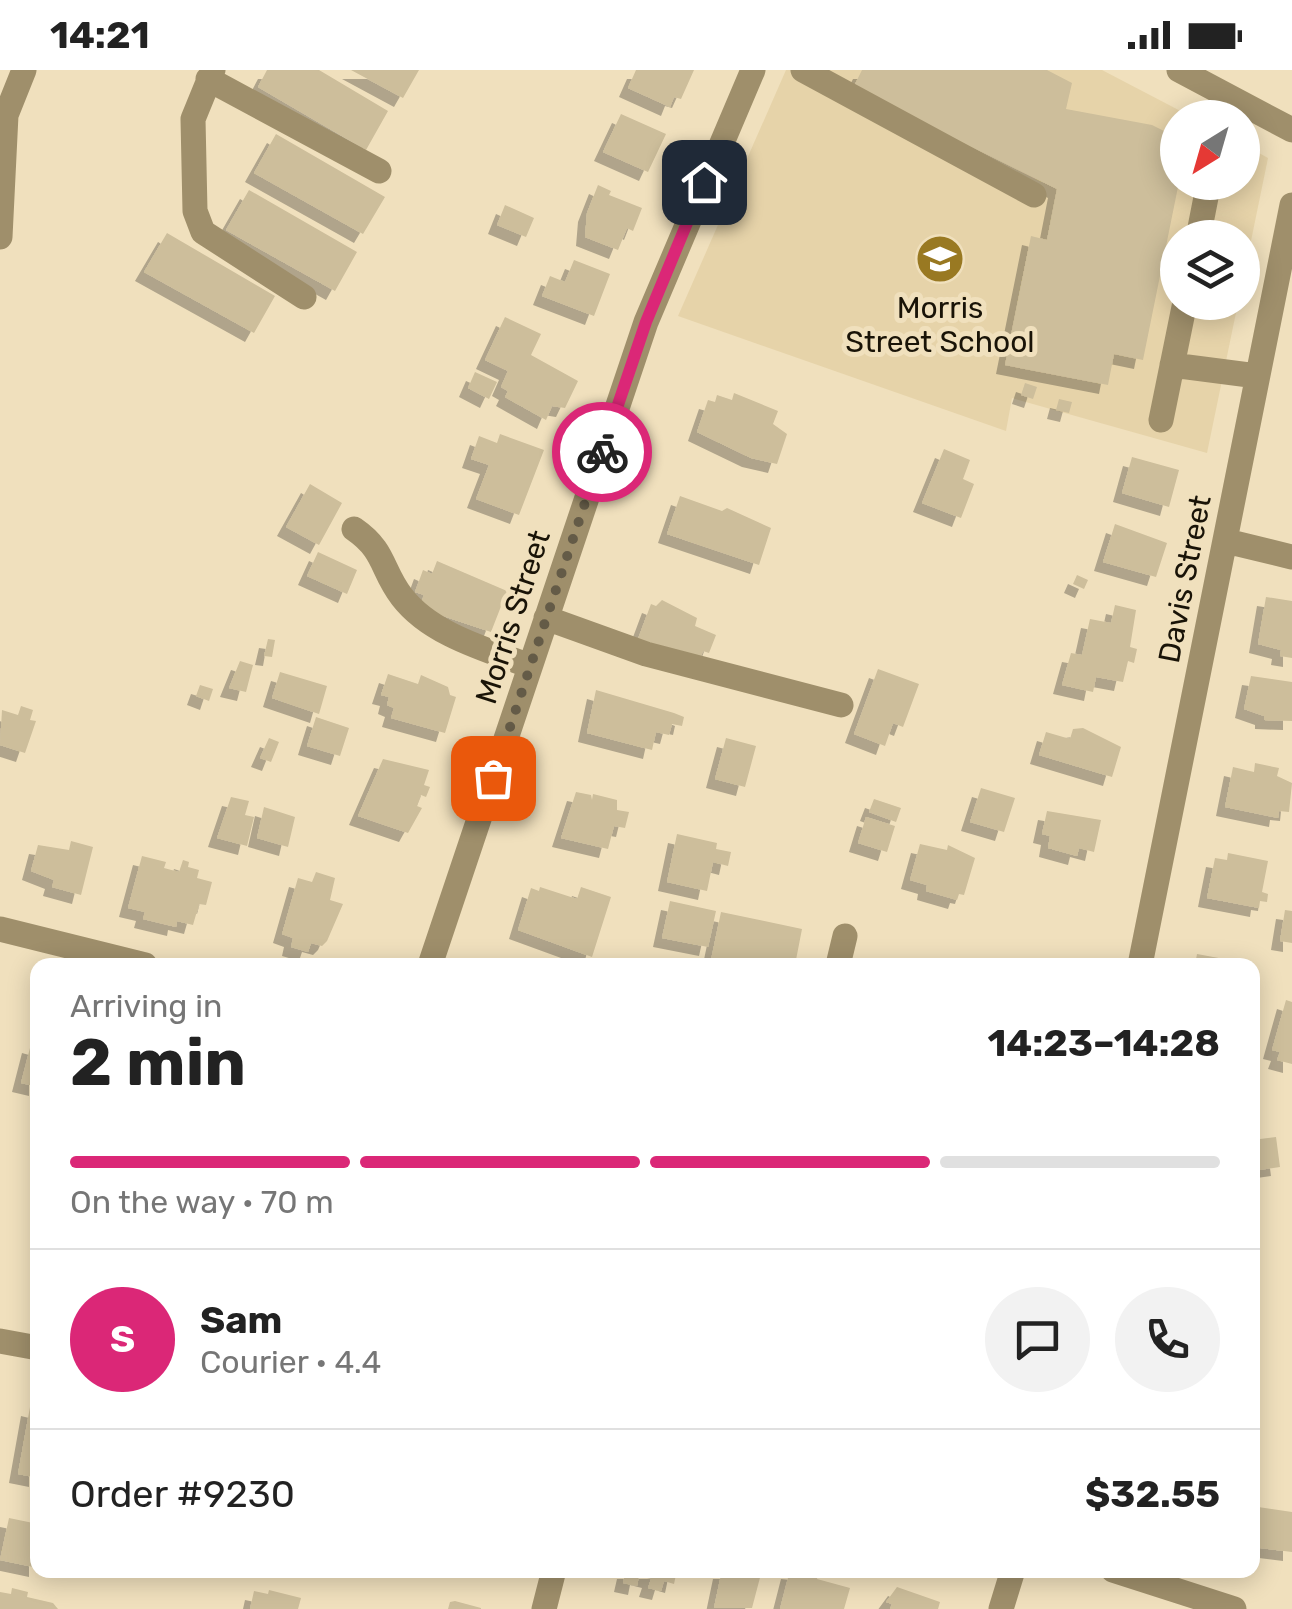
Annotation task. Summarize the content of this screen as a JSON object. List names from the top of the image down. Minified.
{"streets":{"street":["Davis Street","Morris Street"]},"places":{"school or university":["Morris Street School"]},"north":"bottom left","page":{"status":"14:21","heading":["2 min","Arriving in","14:23–14:28"],"panel":["Sam","Courier · 4.4","Order #9230","$32.55"],"bar":"On the way · 70 m","round":"S"}}
